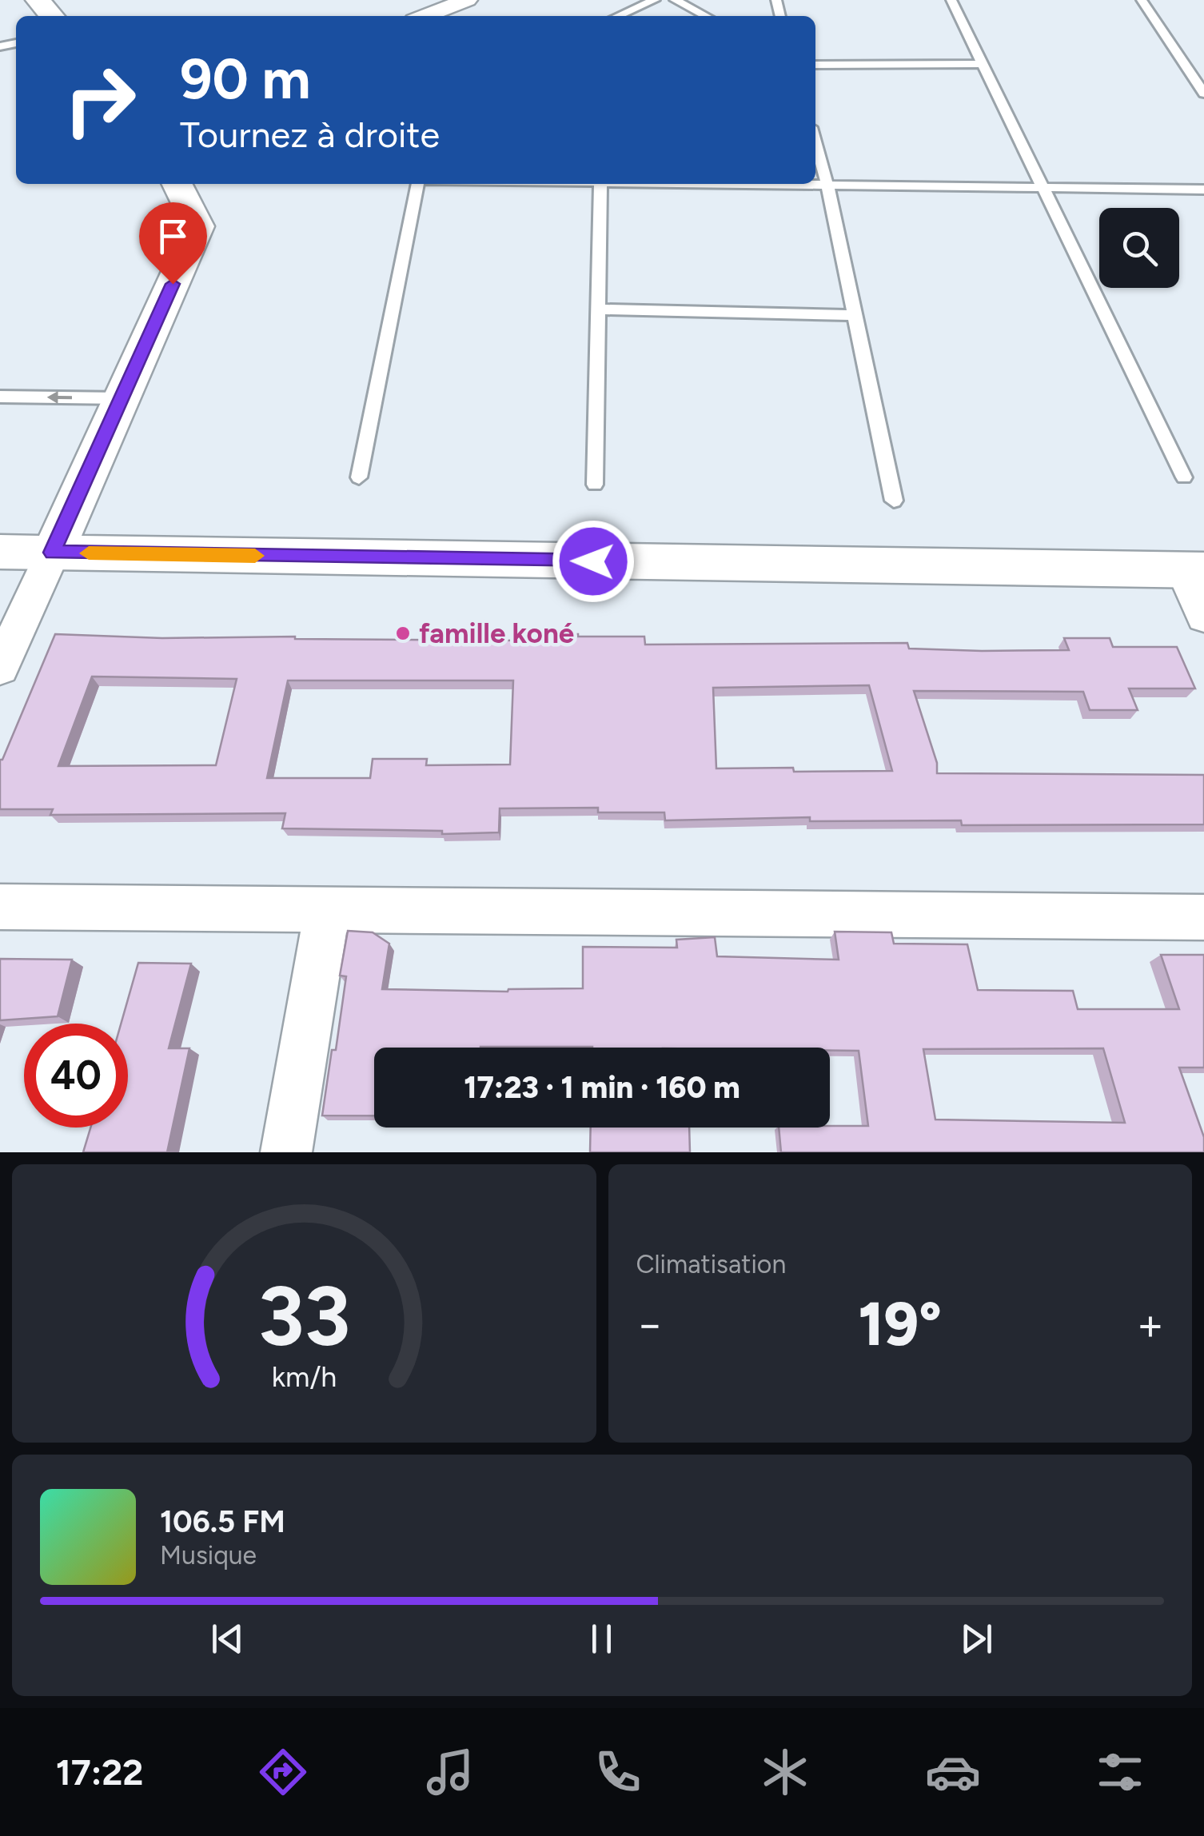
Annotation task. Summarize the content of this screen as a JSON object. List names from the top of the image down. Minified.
{"places":["famille koné"],"page":{"turn":["90 m","Tournez à droite"],"limit":"40","trip":"17:23 · 1 min · 160 m","tile":"Climatisation","heat":["−","19°","+"],"song":["106.5 FM","Musique"],"tabs":"17:22","gauge":["33","km/h"]}}
